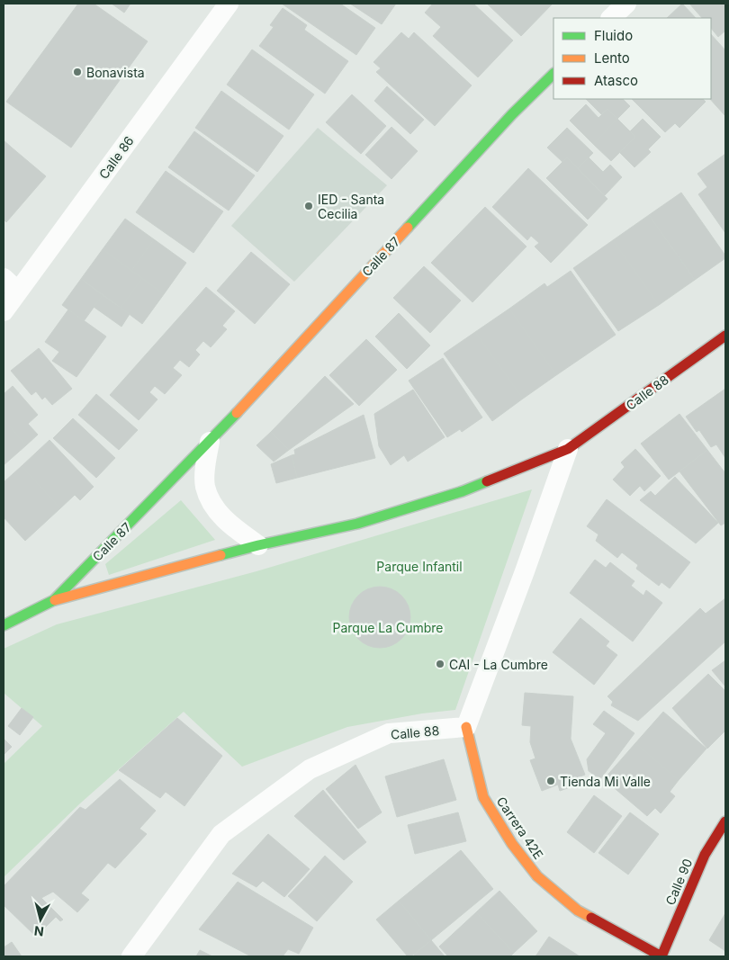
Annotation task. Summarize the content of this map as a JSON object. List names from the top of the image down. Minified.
{"streets":{"street":["Calle 86","Calle 87","Calle 88","Carrera 42E","Calle 90"]},"crossings":[["Calle 87","Calle 88"],["Calle 88","Carrera 42E"],["Carrera 42E","Calle 90"]],"parks":["Parque Infantil","Parque La Cumbre"],"places":["Bonavista","IED - Santa Cecilia","CAI - La Cumbre","Tienda Mi Valle"],"legend":["Fluido","Lento","Atasco"],"north":"bottom"}
